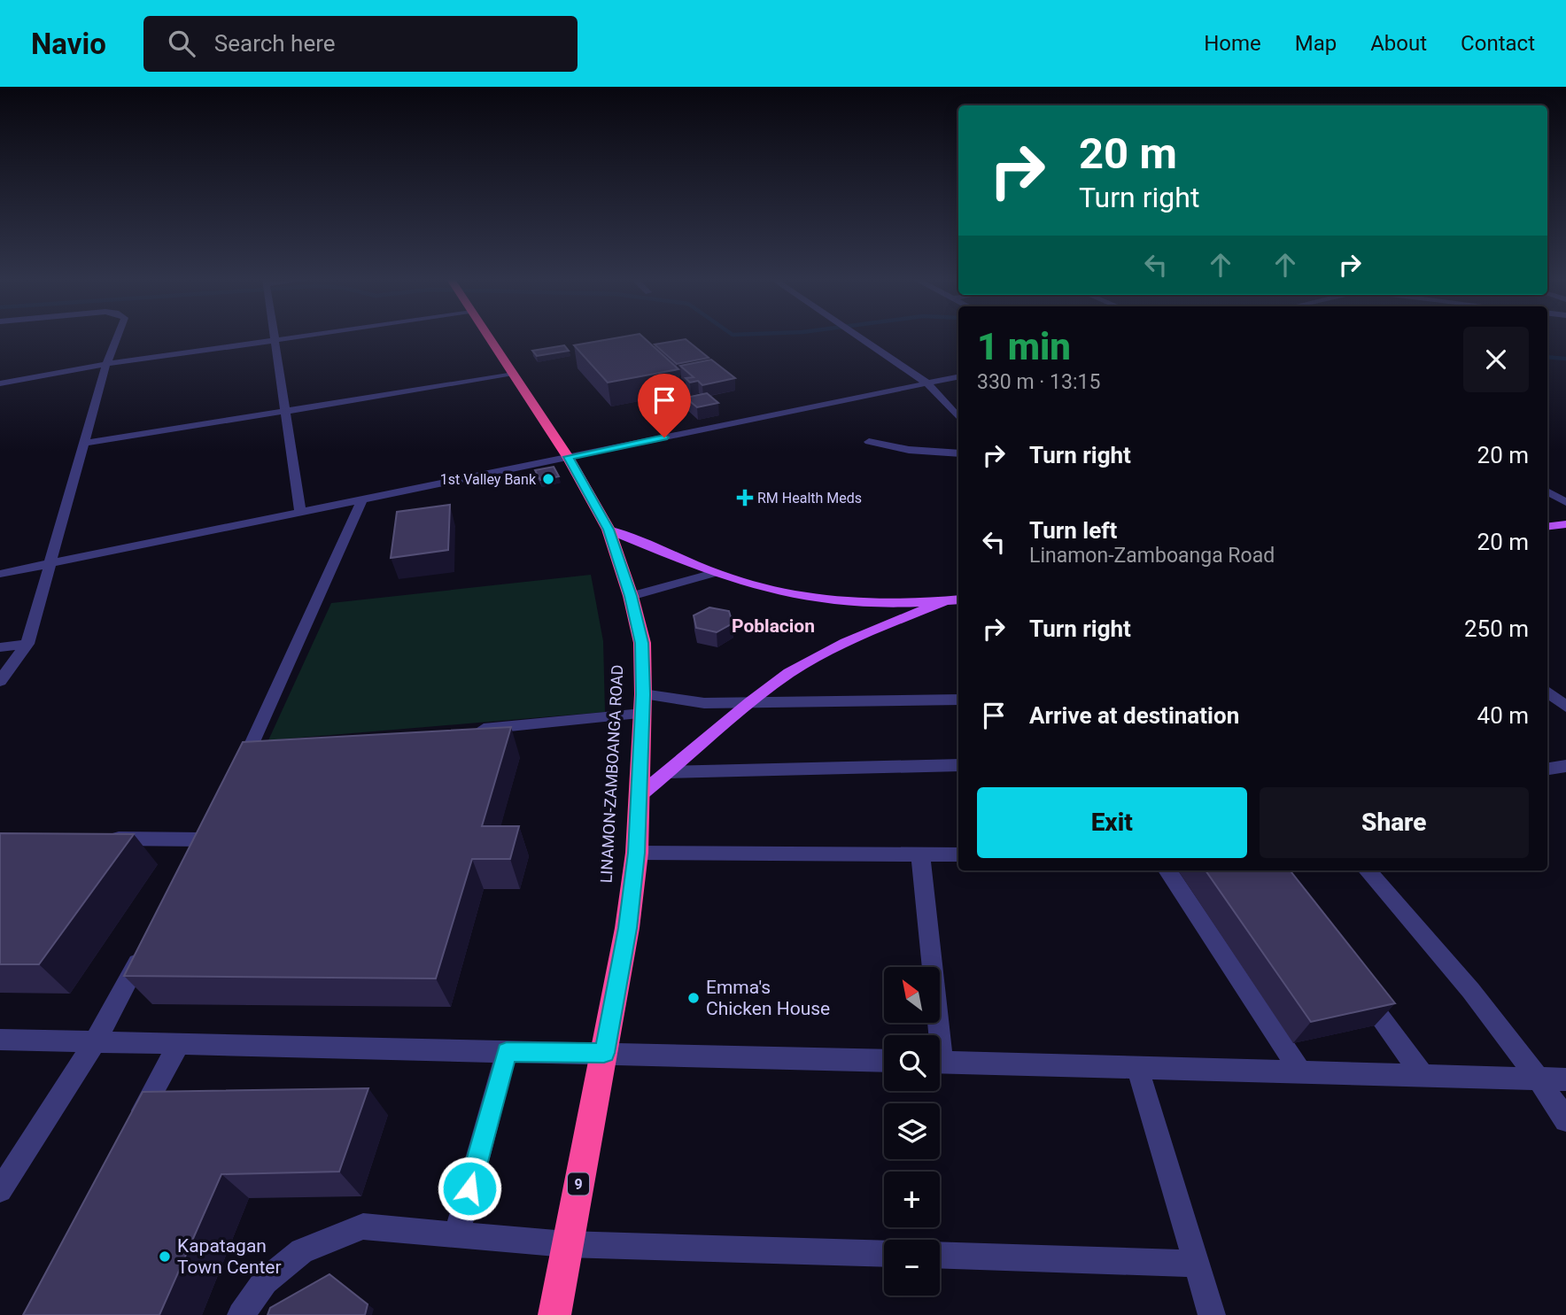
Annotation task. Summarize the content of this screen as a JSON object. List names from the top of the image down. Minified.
{"streets":{"highway":["LINAMON-ZAMBOANGA ROAD","9"]},"districts":["Poblacion"],"places":{"other":["1st Valley Bank","Emma's Chicken House","Kapatagan Town Center"],"health":["RM Health Meds"]},"north":"top left","page":{"header":"Navio","search":"Search here","nav":["Home","Map","About","Contact"],"turn":["20 m","Turn right"],"heading":["1 min","330 m · 13:15"],"list":[{"name":"Turn right","value":"20 m"},{"name":"Turn left","note":"Linamon-Zamboanga Road","value":"20 m"},{"name":"Turn right","value":"250 m"},{"name":"Arrive at destination","value":"40 m"}],"buttons":["Exit","Share"],"map_buttons":["+","−"]}}
